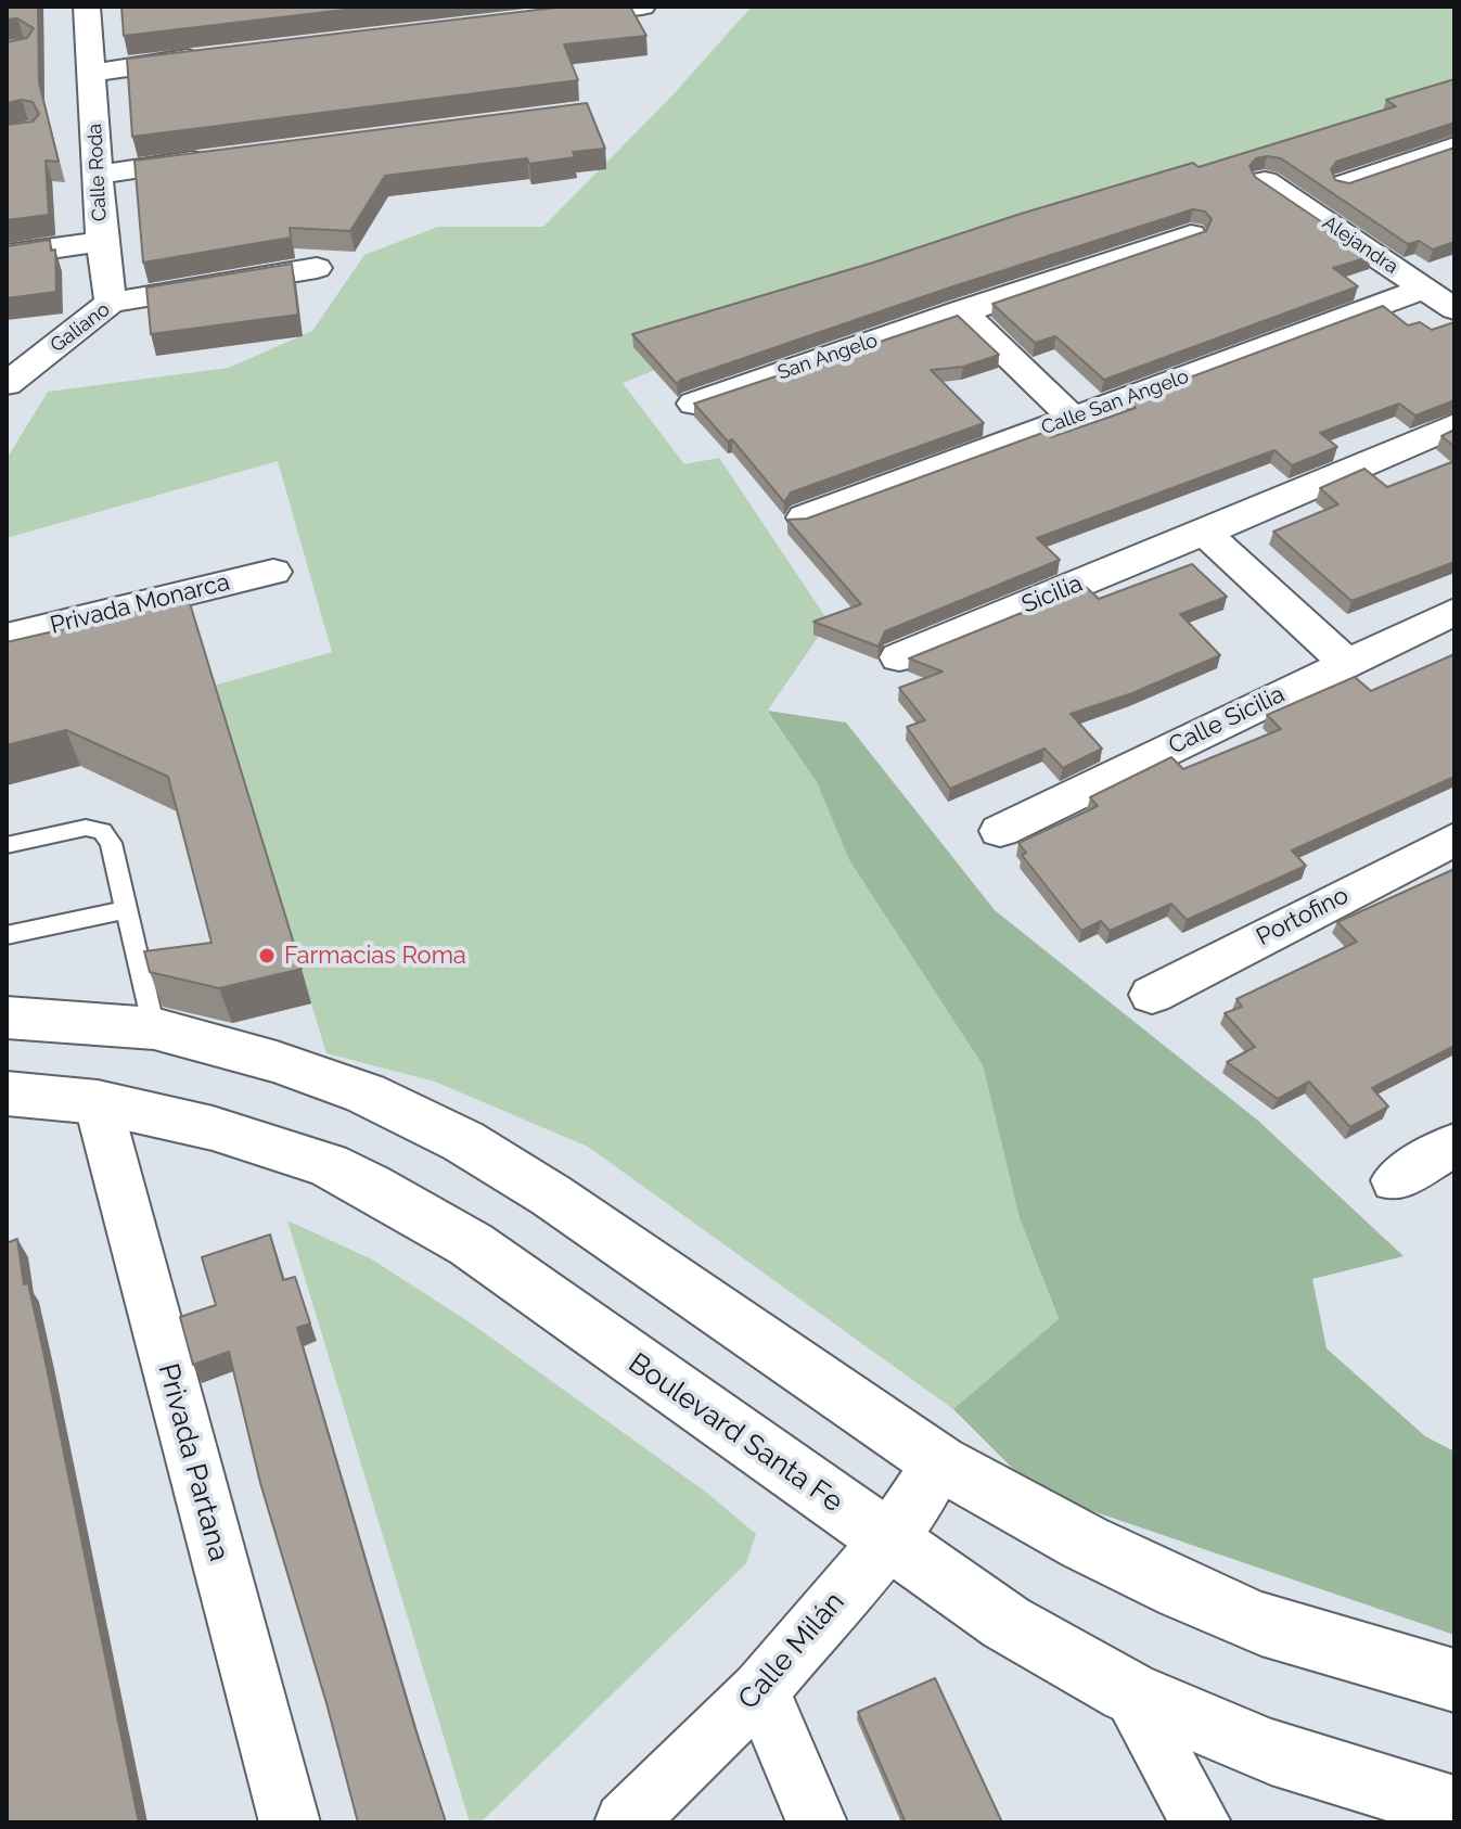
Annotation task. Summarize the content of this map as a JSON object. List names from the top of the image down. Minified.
{"streets":{"main road":["Boulevard Santa Fe"],"street":["Calle Roda","Alejandra","Galiano","San Angelo","Calle San Angelo","Sicilia","Privada Monarca","Calle Sicilia","Portofino","Privada Partana","Calle Milán"]},"crossings":[["Alejandra","Calle San Angelo"],["Boulevard Santa Fe","Privada Partana"],["Boulevard Santa Fe","Calle Milán"]],"places":["Farmacias Roma"]}
